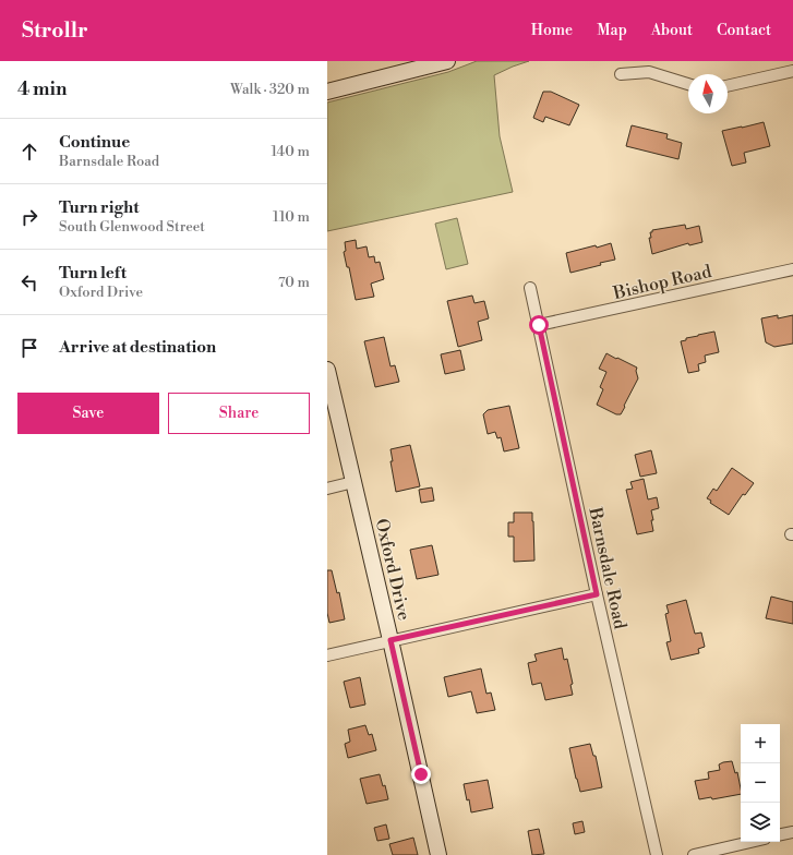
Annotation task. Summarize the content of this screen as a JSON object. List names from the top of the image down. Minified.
{"streets":{"main road":["Oxford Drive"],"street":["Bishop Road","Barnsdale Road"]},"crossings":[["Bishop Road","Barnsdale Road"]],"north":"top","page":{"header":"Strollr","nav":["Home","Map","About","Contact"],"heading":["4 min","Walk · 320 m"],"list":[["Continue","Barnsdale Road","140 m"],["Turn right","South Glenwood Street","110 m"],["Turn left","Oxford Drive","70 m"],"Arrive at destination"],"buttons":["Save","Share"],"map_buttons":["+","−"]}}
